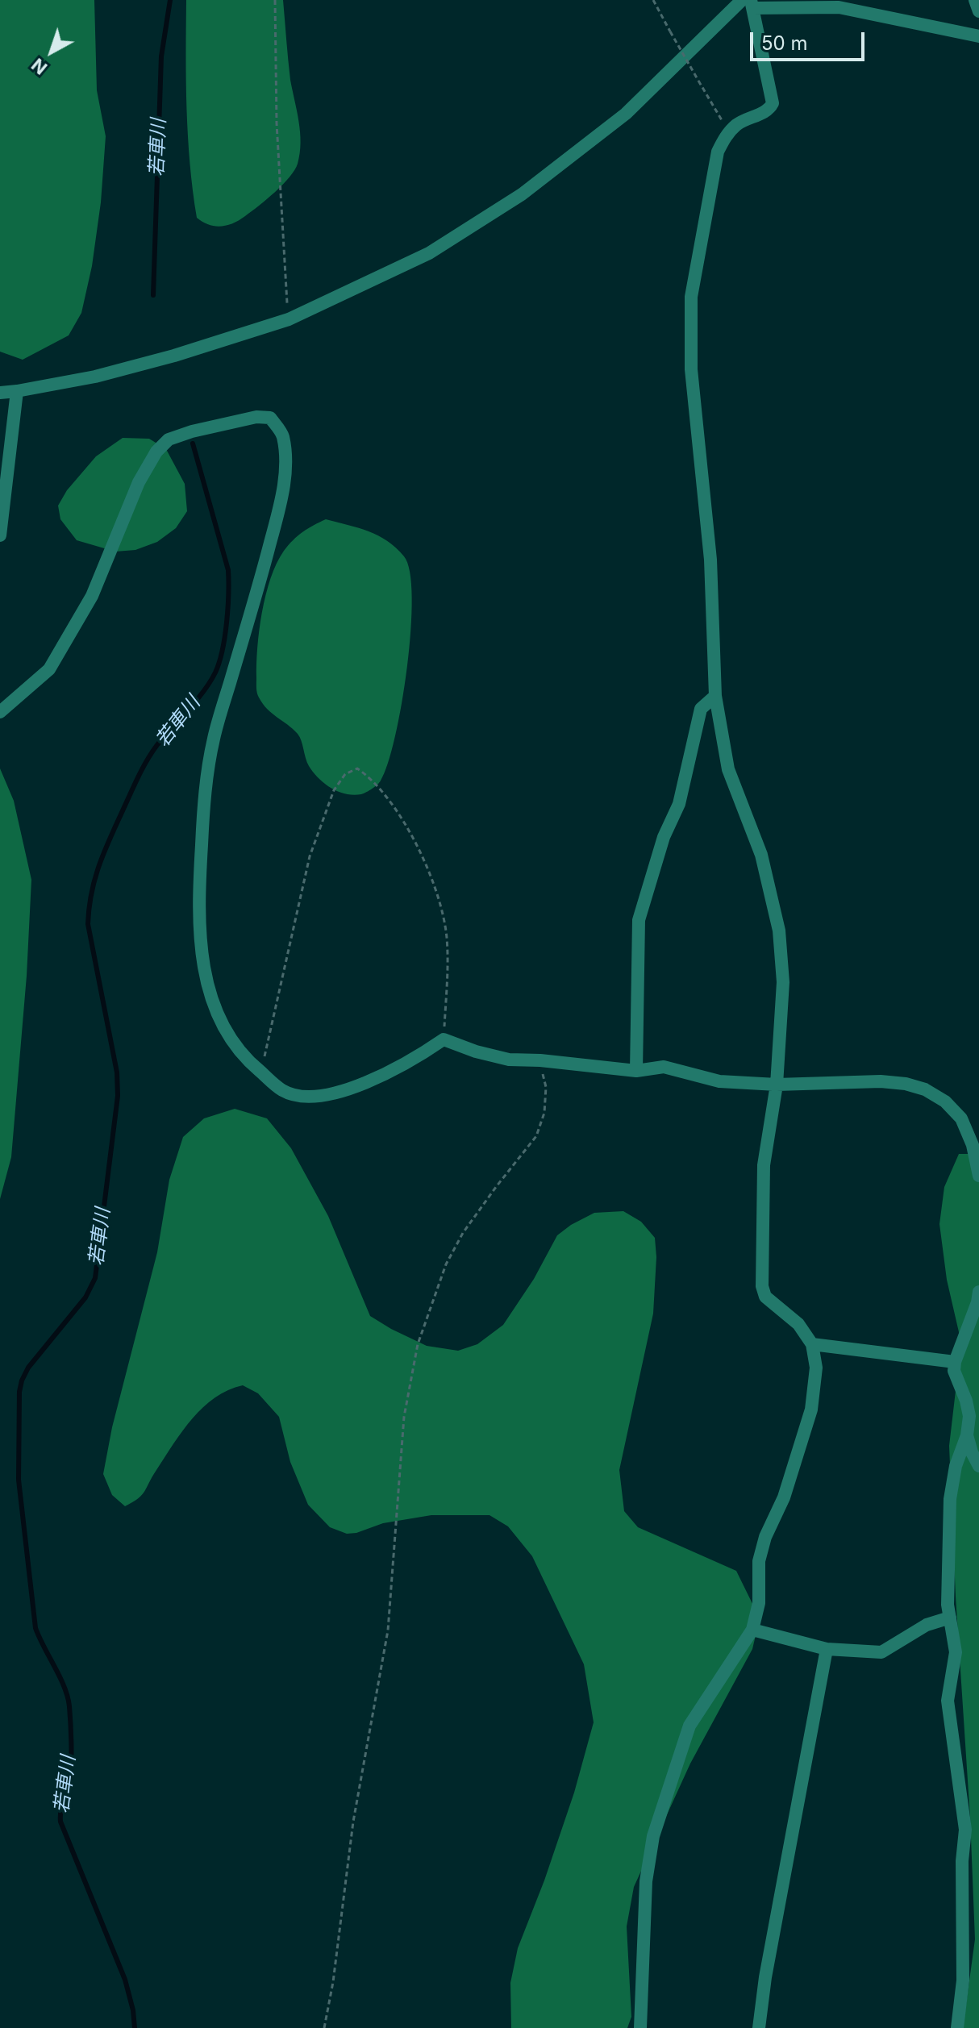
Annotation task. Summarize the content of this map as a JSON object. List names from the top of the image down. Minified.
{"water":["若車川"],"scale_bar":"50 m","north":"bottom left"}
